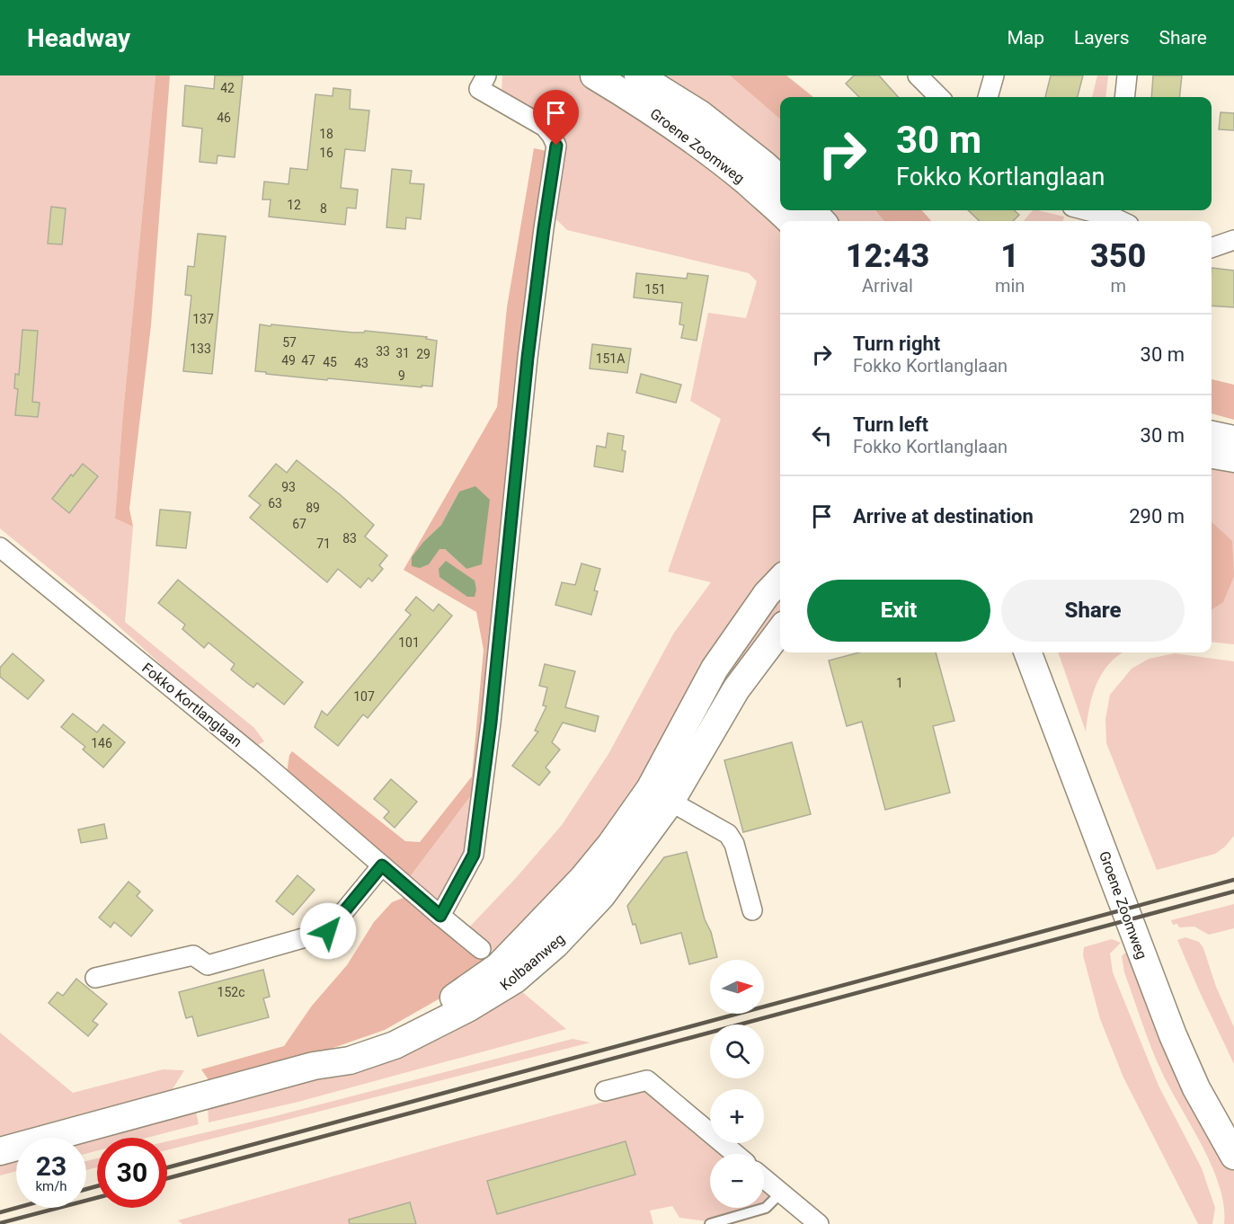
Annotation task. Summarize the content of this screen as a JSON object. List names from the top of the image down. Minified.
{"streets":{"main road":["Groene Zoomweg","Kolbaanweg"],"street":["Fokko Kortlanglaan"]},"house_numbers":["42","46","18","16","12","8","151","137","57","133","33","31","29","151A","49","47","45","43","9","93","63","89","67","83","71","101","1","107","146","152c"],"north":"right","page":{"header":"Headway","nav":["Map","Layers","Share"],"turn":["30 m","Fokko Kortlanglaan"],"eta":["12:43","Arrival","1","min","350","m"],"list":[{"name":"Turn right","note":"Fokko Kortlanglaan","value":"30 m"},{"name":"Turn left","note":"Fokko Kortlanglaan","value":"30 m"},{"name":"Arrive at destination","value":"290 m"}],"buttons":["Exit","Share"],"map_buttons":["+","−"],"speed":"23 km/h","limit":"30"}}
